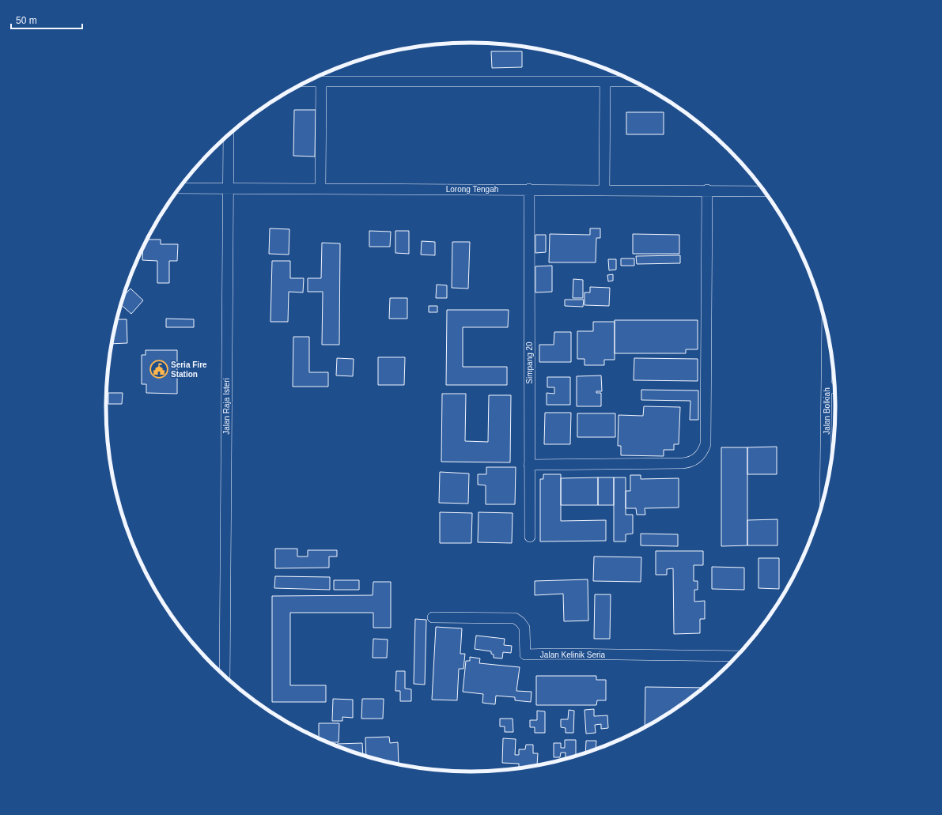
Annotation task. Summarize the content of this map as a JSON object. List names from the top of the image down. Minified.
{"streets":{"street":["Lorong Tengah","Simpang 20","Jalan Raja Isteri","Jalan Bolkiah","Jalan Kelinik Seria"]},"crossings":[["Lorong Tengah","Simpang 20"],["Lorong Tengah","Jalan Raja Isteri"]],"places":{"public building":["Seria Fire Station"]},"scale_bar":"50 m"}
